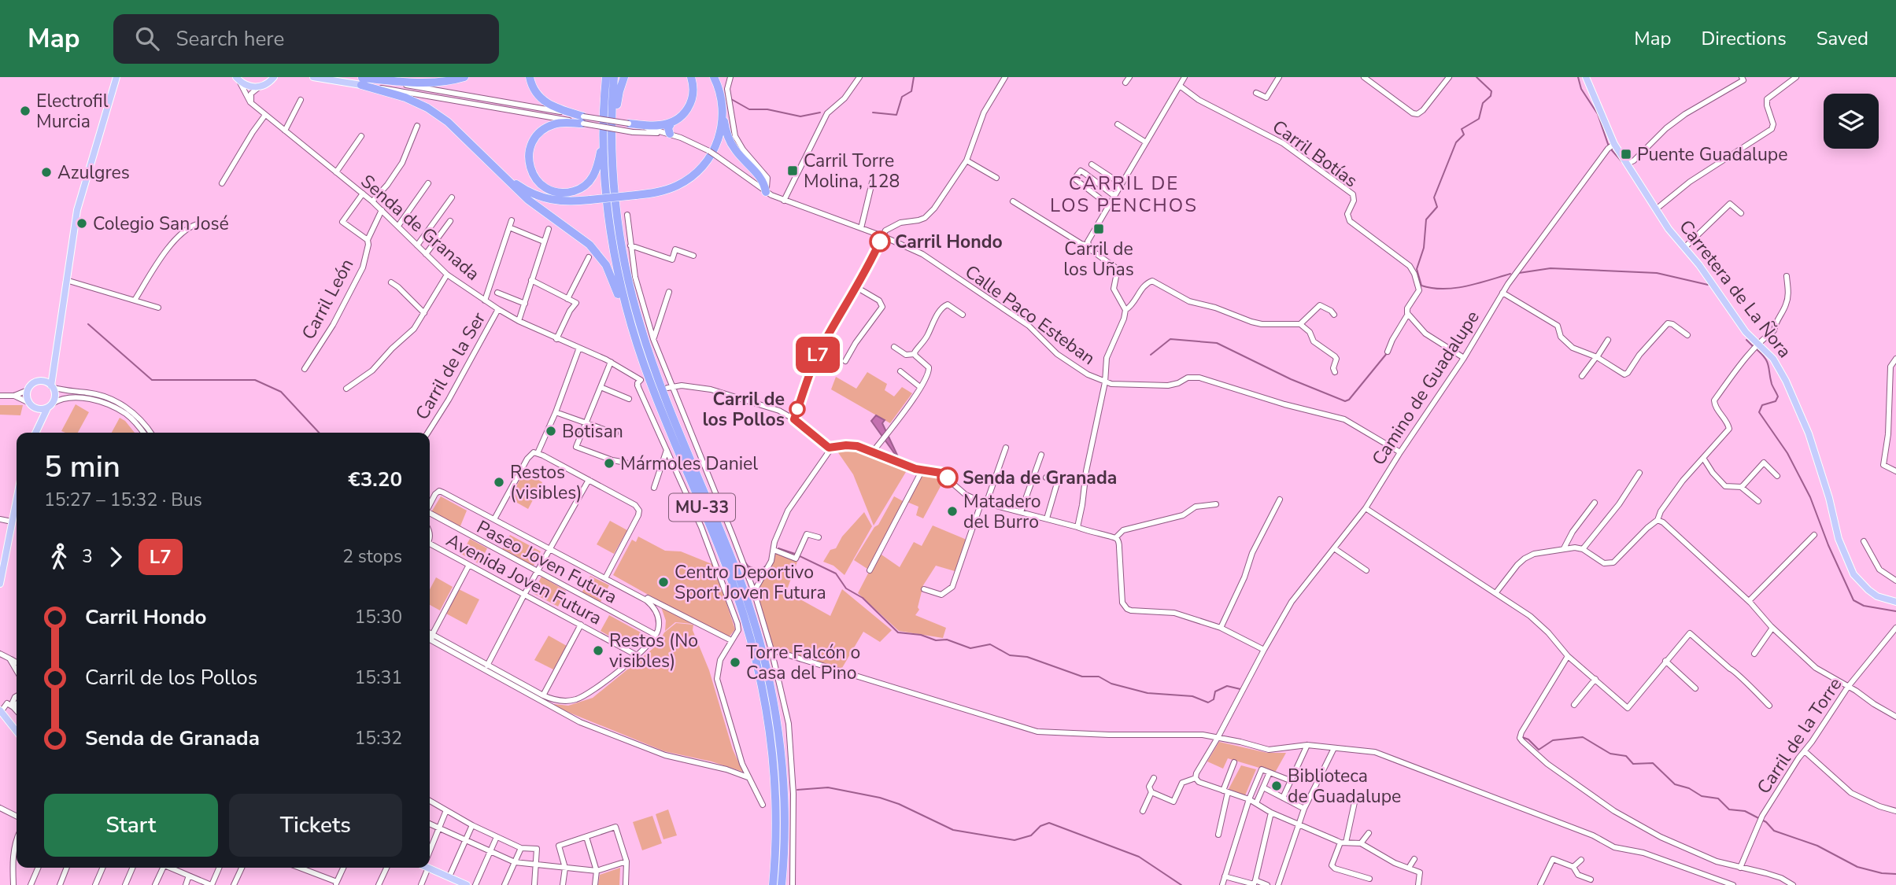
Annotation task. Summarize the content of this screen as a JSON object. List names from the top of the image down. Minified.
{"streets":{"highway":["MU-33"],"main road":["Carretera de La Ñora"],"street":["Carril Botías","Senda de Granada","Carril León","Calle Paco Esteban","Carril de la Ser","Camino de Guadalupe","Paseo Joven Futura","Avenida Joven Futura","Carril de la Torre"]},"crossings":[["Senda de Granada","Carril León"],["Senda de Granada","Carril de la Ser"],["Carretera de La Ñora","Camino de Guadalupe"]],"districts":["CARRIL DE LOS PENCHOS"],"places":{"other":["Electrofil Murcia","Azulgres","Colegio San José","Carril Hondo","Carril de los Pollos","Botisan","Mármoles Daniel","Senda de Granada","Restos (visibles)","Matadero del Burro","Centro Deportivo Sport Joven Futura","Restos (No visibles)","Torre Falcón o Casa del Pino","Biblioteca de Guadalupe"],"transit":["Puente Guadalupe","Carril Torre Molina, 128","Carril de los Uñas"]},"lines":["bus line L7"],"page":{"header":"Map","search":"Search here","nav":["Map","Directions","Saved"],"on_map":"L7","heading":["5 min","15:27 – 15:32 · Bus","€3.20"],"legs":["3","L7","2 stops"],"list":[{"name":"Carril Hondo","value":"15:30"},{"name":"Carril de los Pollos","value":"15:31"},{"name":"Senda de Granada","value":"15:32"}],"buttons":["Start","Tickets"]}}
